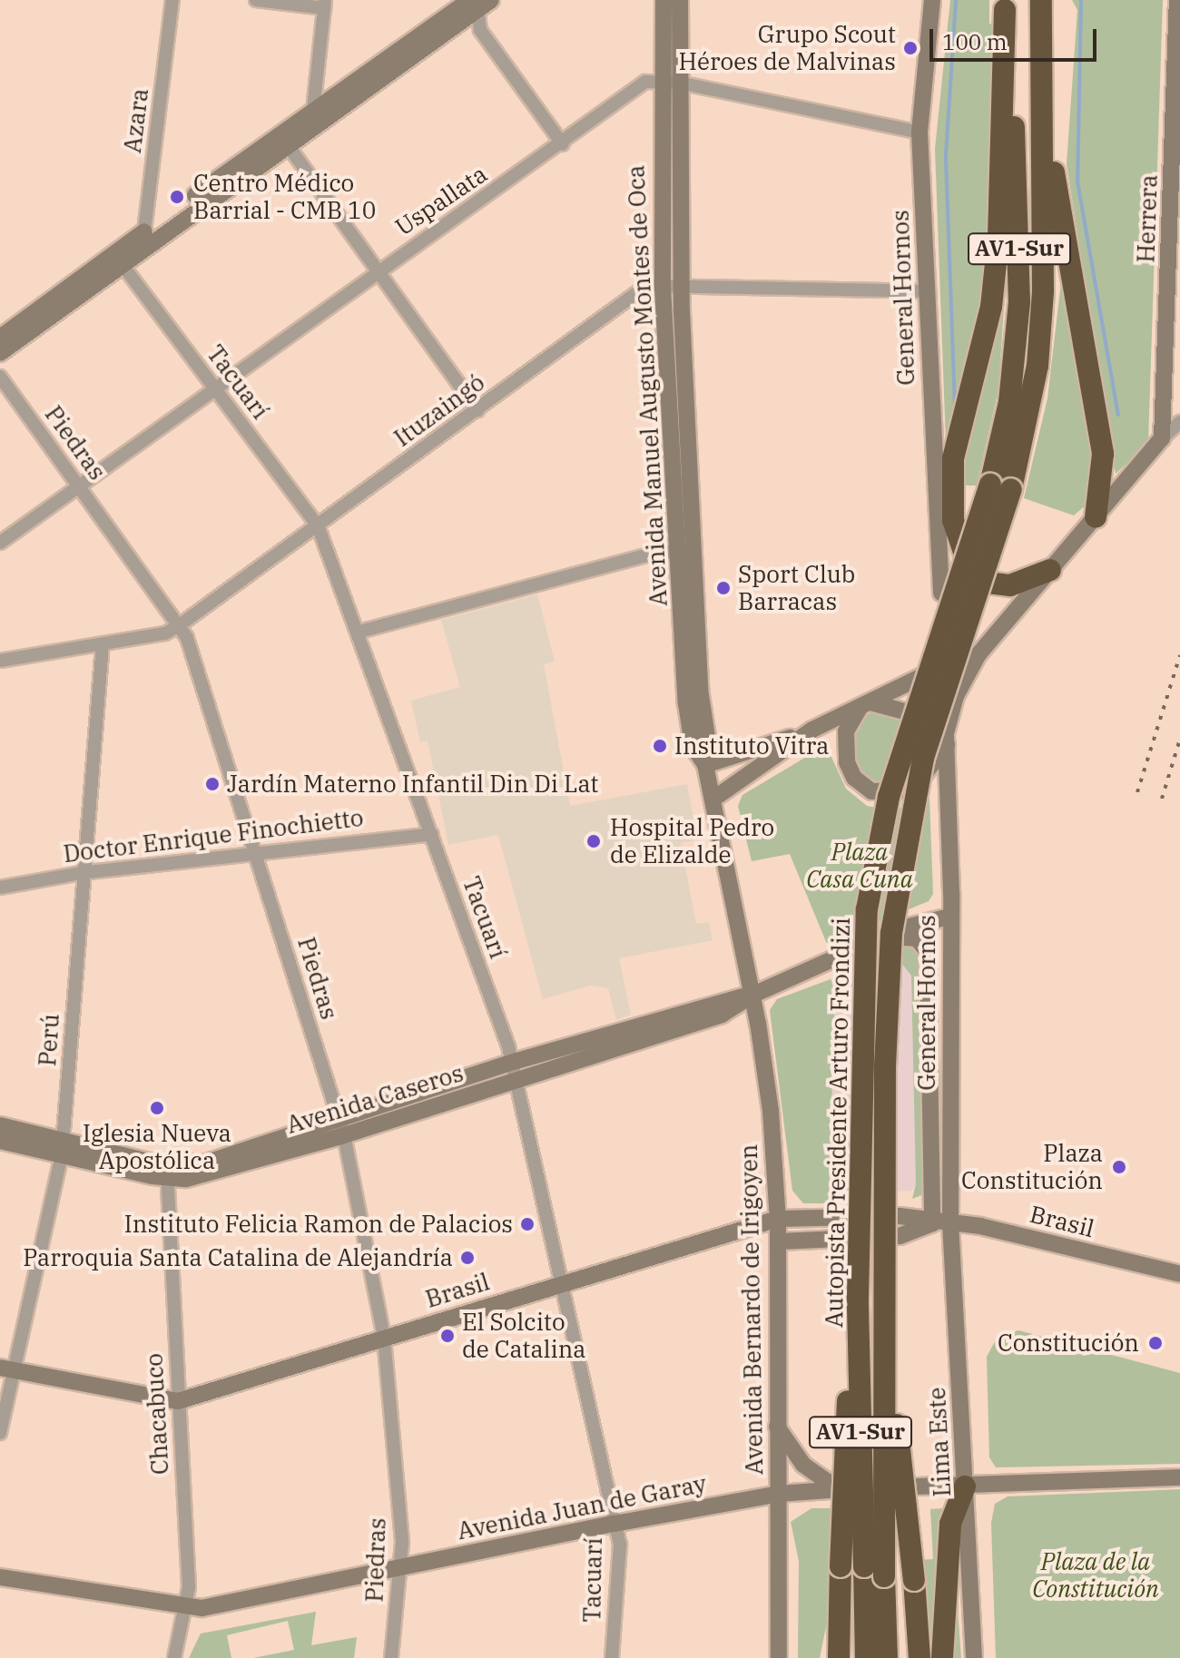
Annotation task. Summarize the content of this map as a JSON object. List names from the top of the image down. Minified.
{"streets":{"highway":["AV1-Sur","Autopista Presidente Arturo Frondizi"],"main road":["Herrera","General Hornos","Avenida Manuel Augusto Montes de Oca","Avenida Caseros","Brasil","Avenida Bernardo de Irigoyen","Lima Este","Avenida Juan de Garay"],"street":["Azara","Uspallata","Tacuarí","Ituzaingó","Piedras","Doctor Enrique Finochietto","Perú","Chacabuco"]},"crossings":[["Uspallata","Tacuarí"],["Uspallata","Avenida Manuel Augusto Montes de Oca"],["Uspallata","Piedras"],["General Hornos","Ituzaingó"],["General Hornos","Avenida Caseros"],["General Hornos","Brasil"],["General Hornos","Lima Este"],["Tacuarí","Ituzaingó"],["Tacuarí","Doctor Enrique Finochietto"],["Tacuarí","Avenida Caseros"],["Tacuarí","Brasil"],["Tacuarí","Avenida Juan de Garay"],["Avenida Manuel Augusto Montes de Oca","Ituzaingó"],["Avenida Manuel Augusto Montes de Oca","Avenida Caseros"],["Avenida Manuel Augusto Montes de Oca","Avenida Bernardo de Irigoyen"],["Ituzaingó","Piedras"],["Ituzaingó","Perú"],["Piedras","Doctor Enrique Finochietto"],["Piedras","Avenida Caseros"],["Piedras","Brasil"],["Piedras","Avenida Juan de Garay"],["Doctor Enrique Finochietto","Perú"],["Perú","Avenida Caseros"],["Perú","Brasil"],["Avenida Caseros","Avenida Bernardo de Irigoyen"],["Avenida Caseros","Chacabuco"],["Brasil","Avenida Bernardo de Irigoyen"],["Brasil","Chacabuco"],["Brasil","Lima Este"],["Avenida Bernardo de Irigoyen","Avenida Juan de Garay"],["Chacabuco","Avenida Juan de Garay"],["Lima Este","Avenida Juan de Garay"]],"parks":["Plaza Casa Cuna","Plaza de la Constitución"],"places":["Grupo Scout Héroes de Malvinas","Centro Médico Barrial - CMB 10","Sport Club Barracas","Instituto Vitra","Jardín Materno Infantil Din Di Lat","Hospital Pedro de Elizalde","Iglesia Nueva Apostólica","Plaza Constitución","Instituto Felicia Ramon de Palacios","Parroquia Santa Catalina de Alejandría","El Solcito de Catalina","Constitución"],"scale_bar":"100 m"}
